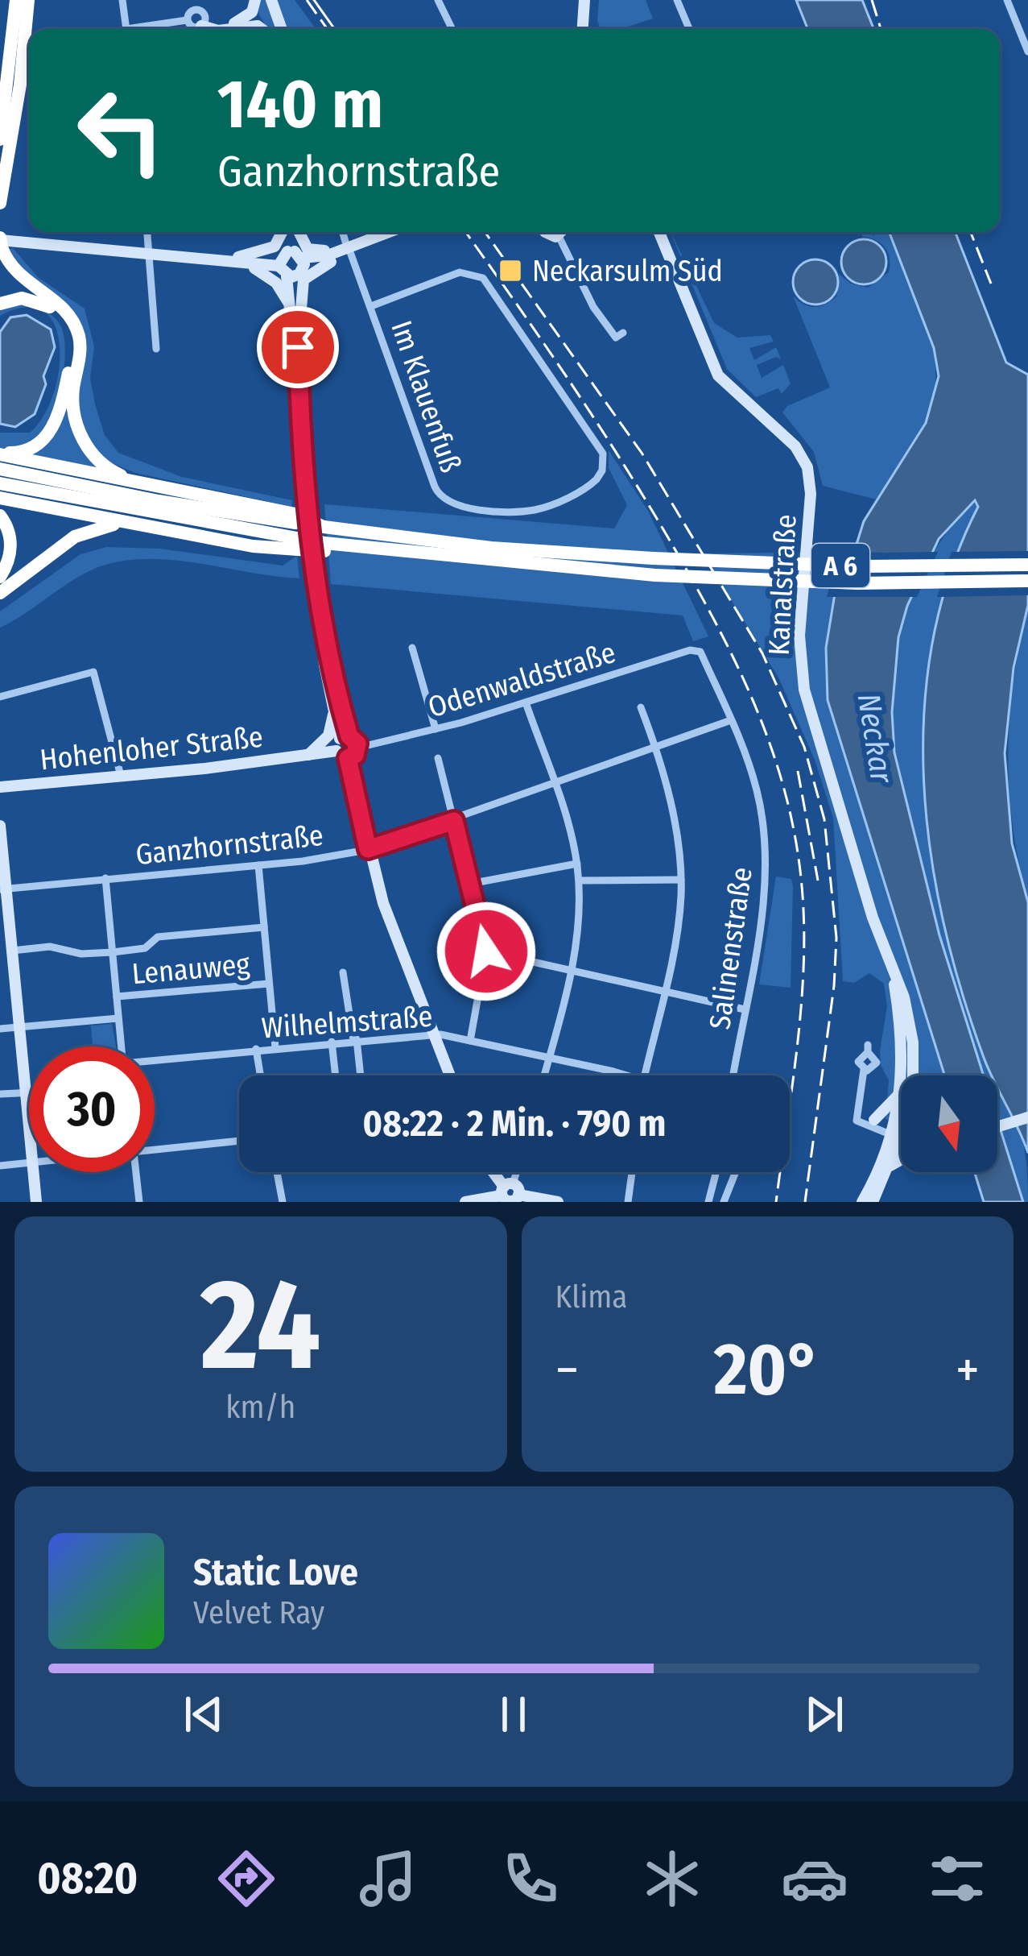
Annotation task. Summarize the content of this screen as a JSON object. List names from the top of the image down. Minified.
{"streets":{"highway":["A 6"],"main road":["Kanalstraße","Hohenloher Straße"],"street":["Im Klauenfuß","Odenwaldstraße","Ganzhornstraße","Salinenstraße","Lenauweg","Wilhelmstraße"]},"crossings":[["Odenwaldstraße","Salinenstraße"],["Ganzhornstraße","Salinenstraße"]],"water":["Neckar"],"places":{"transit":["Neckarsulm Süd"]},"north":"bottom","page":{"turn":["140 m","Ganzhornstraße"],"limit":"30","trip":"08:22 · 2 Min. · 790 m","tile":[["24","km/h"],"Klima"],"heat":["−","20°","+"],"song":["Static Love","Velvet Ray"],"tabs":"08:20"}}
